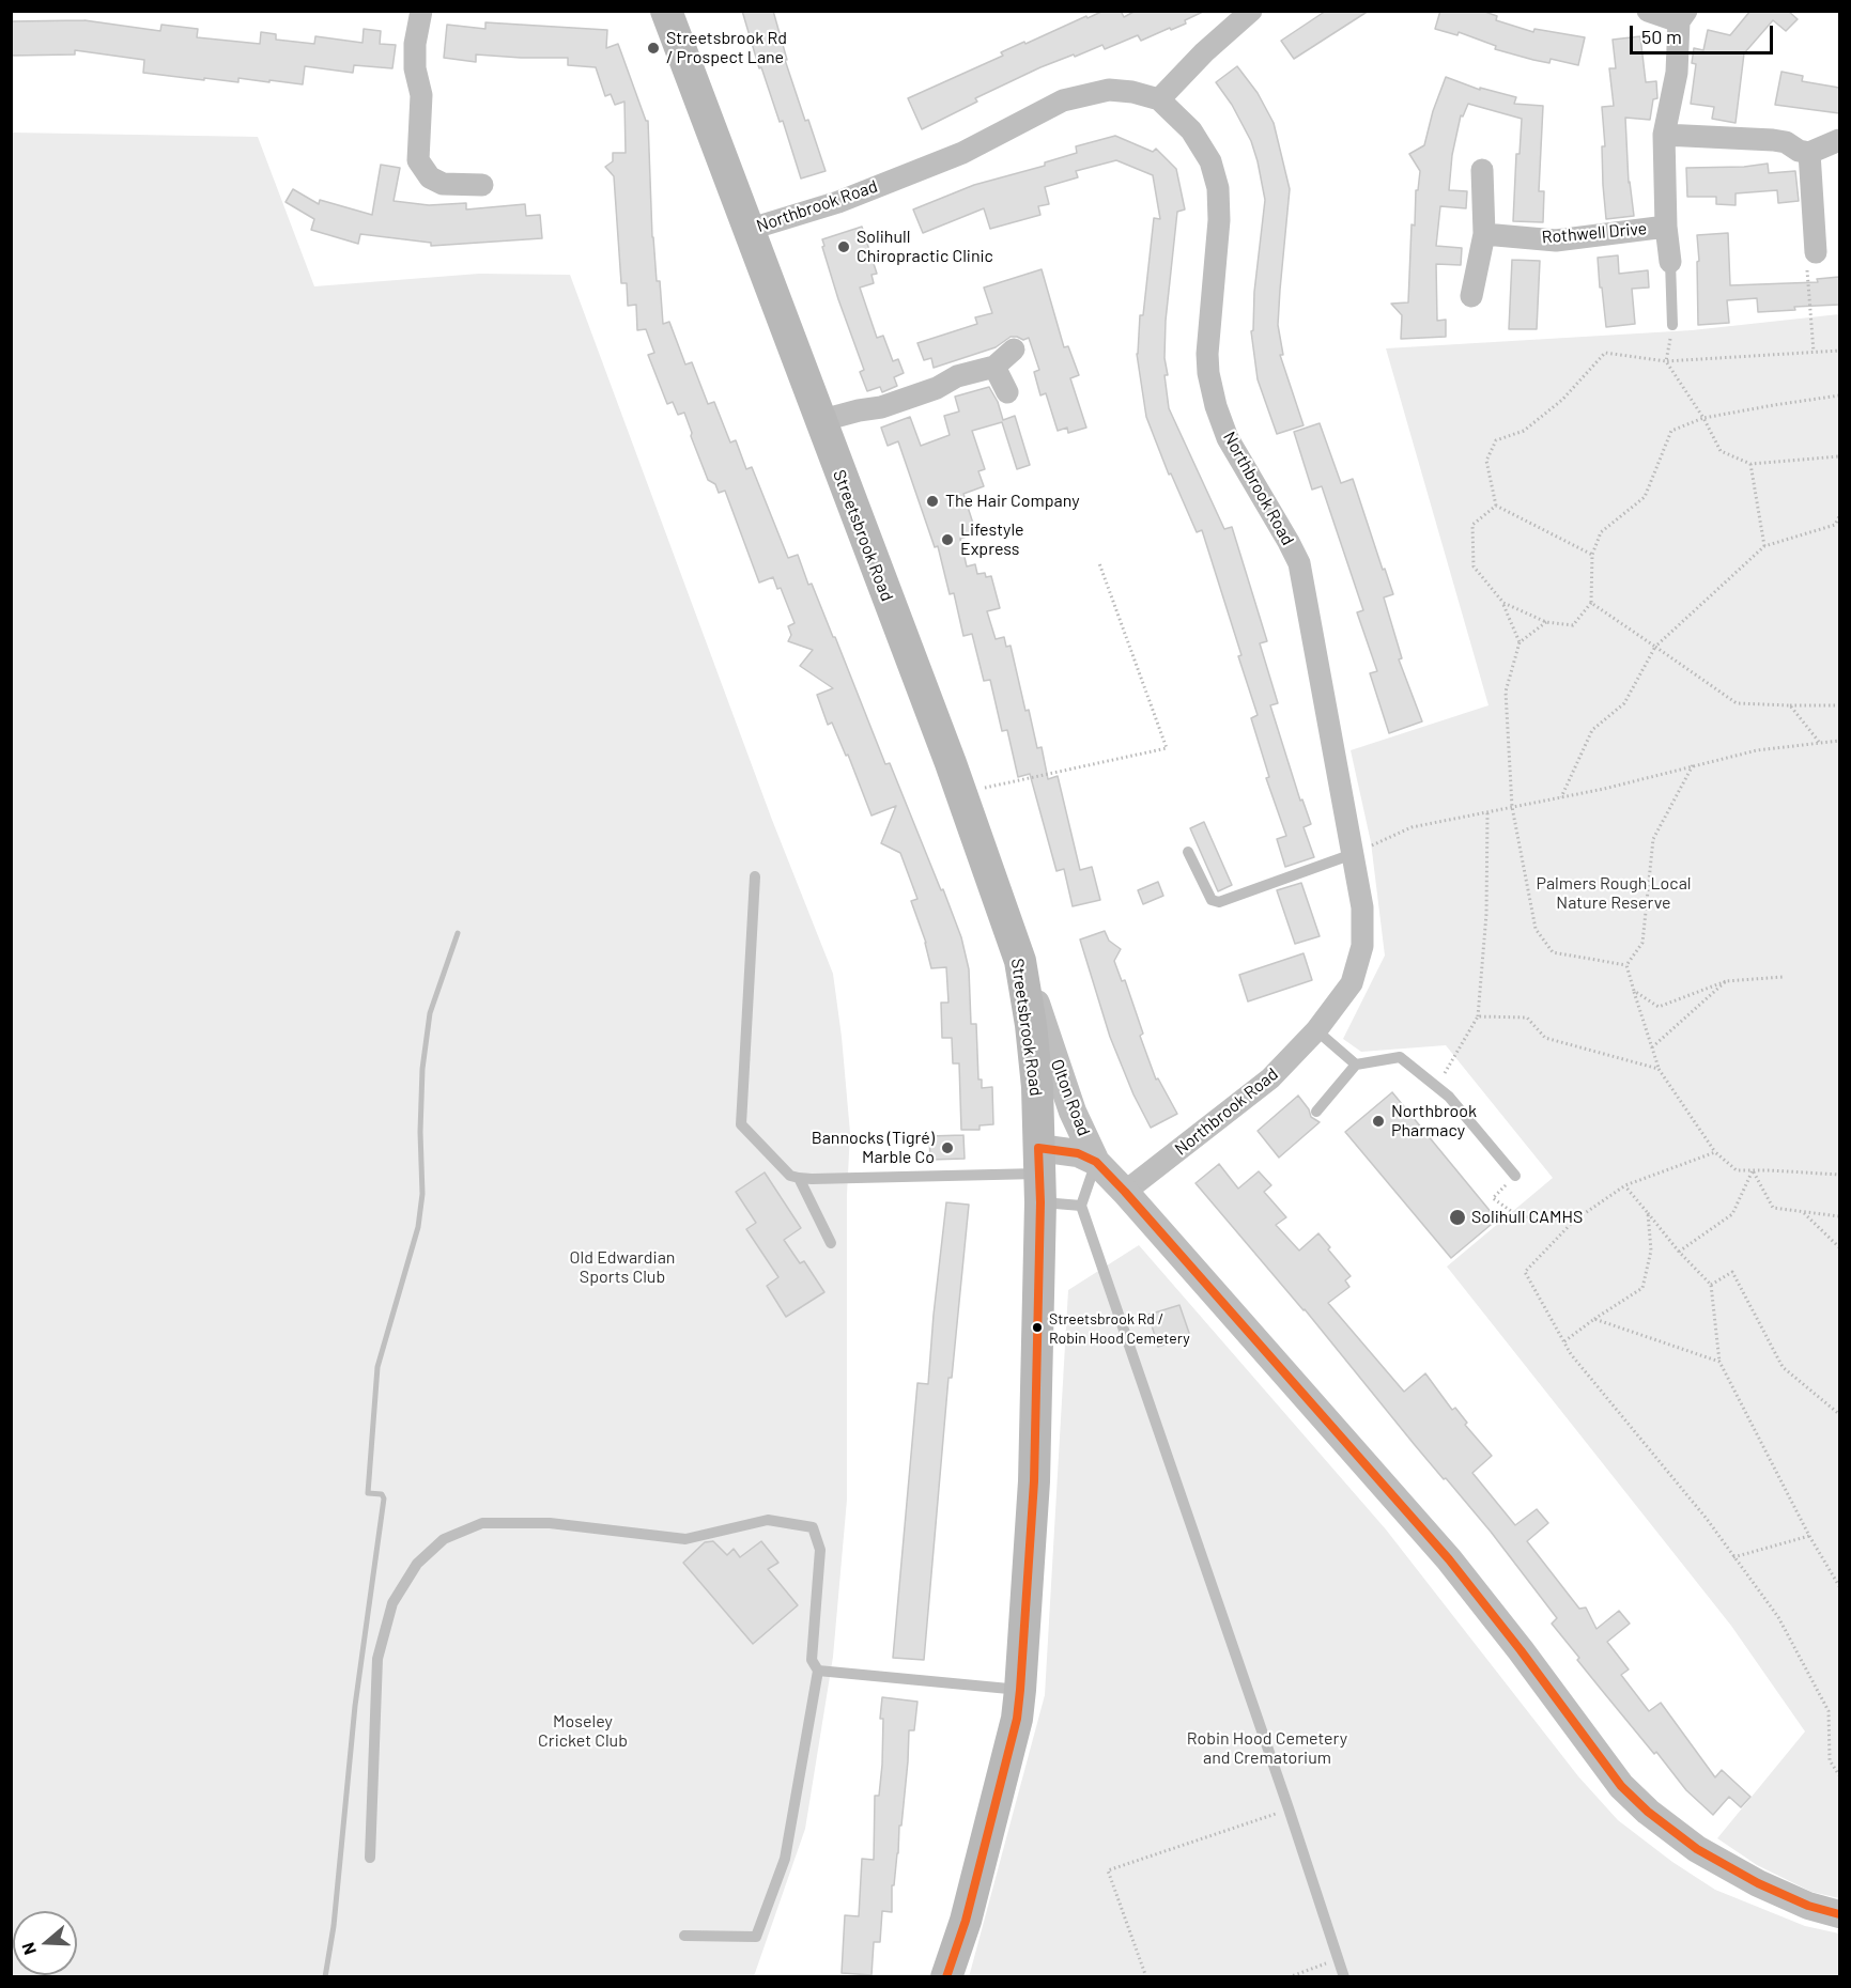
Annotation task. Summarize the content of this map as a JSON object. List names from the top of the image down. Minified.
{"streets":{"main road":["Streetsbrook Road"],"street":["Northbrook Road","Rothwell Drive","Olton Road"]},"crossings":[["Northbrook Road","Streetsbrook Road"],["Northbrook Road","Olton Road"],["Streetsbrook Road","Olton Road"]],"parks":["Palmers Rough Local Nature Reserve","Old Edwardian Sports Club","Moseley Cricket Club","Robin Hood Cemetery and Crematorium"],"places":["Streetsbrook Rd / Prospect Lane","Solihull Chiropractic Clinic","The Hair Company","Lifestyle Express","Northbrook Pharmacy","Bannocks (Tigré) Marble Co","Solihull CAMHS","Streetsbrook Rd / Robin Hood Cemetery"],"scale_bar":"50 m","north":"left"}
